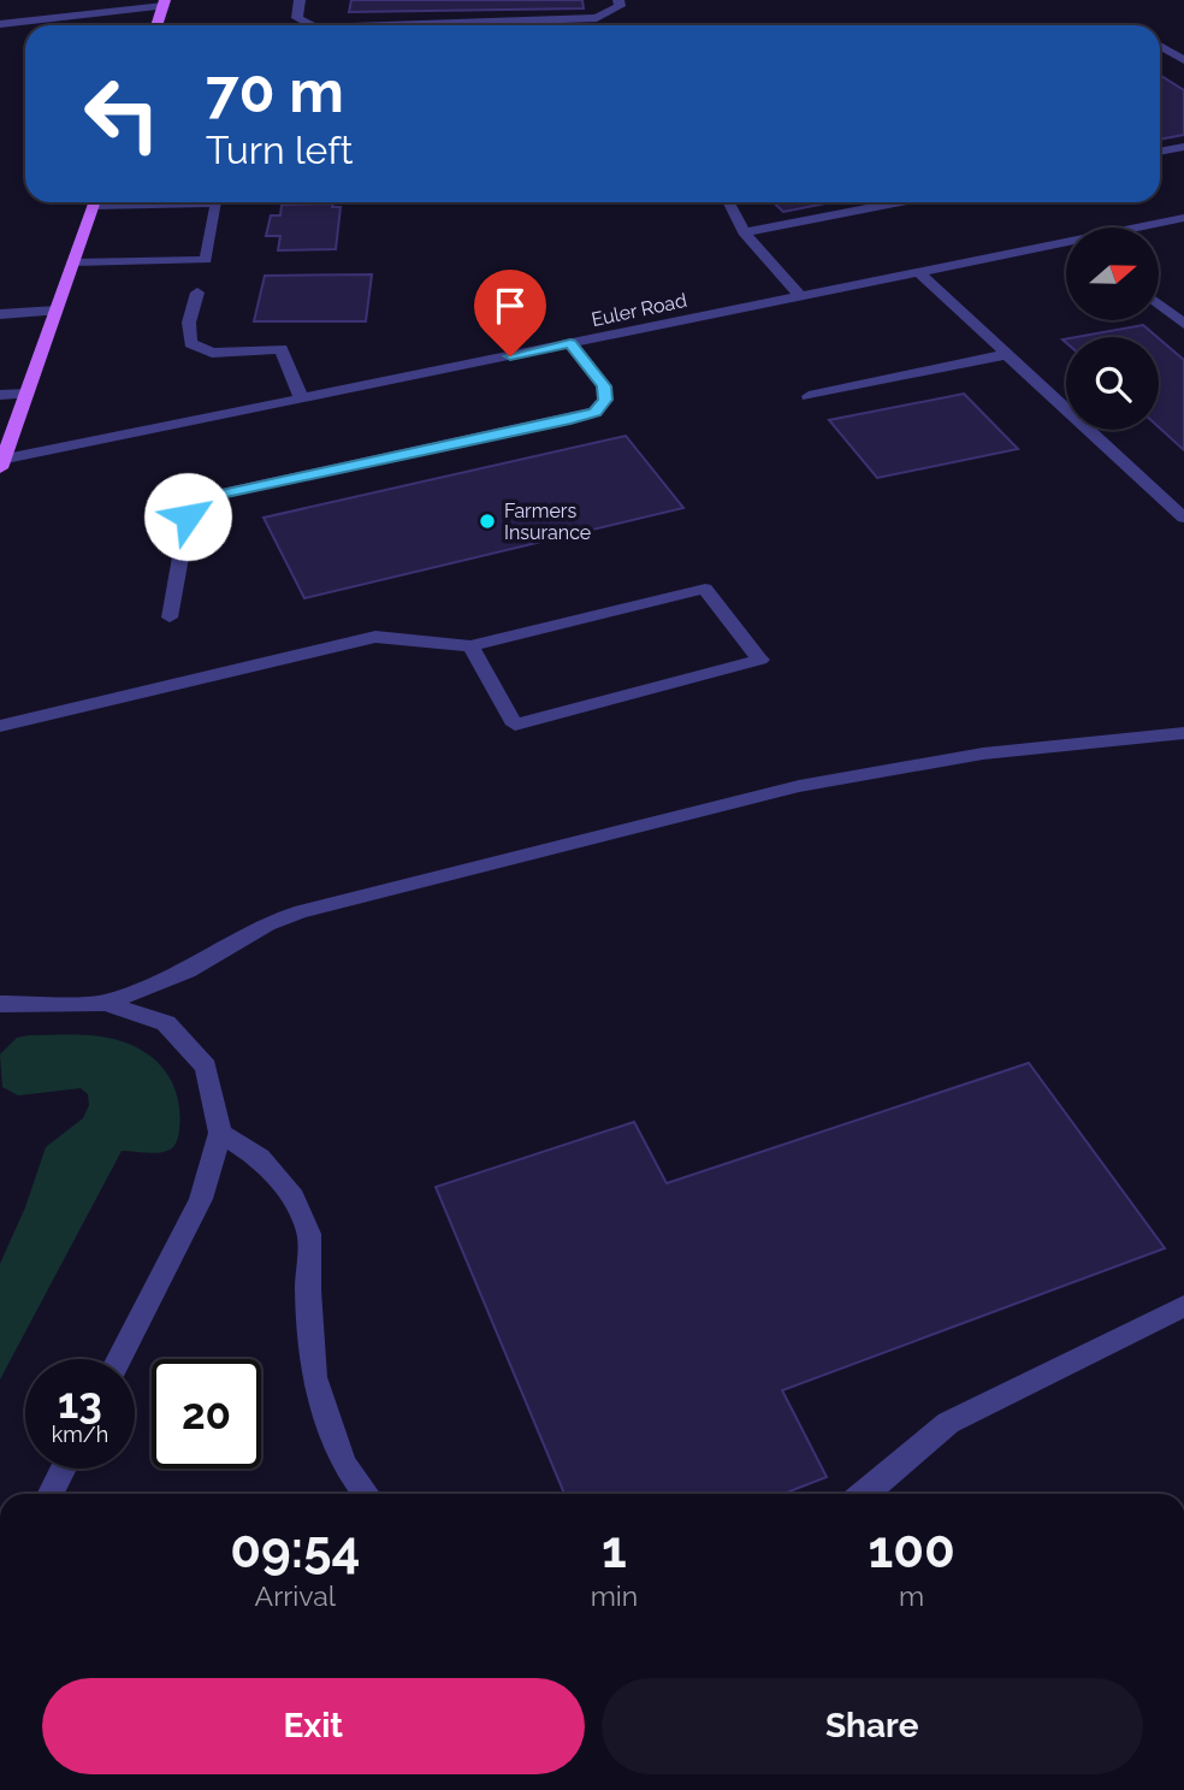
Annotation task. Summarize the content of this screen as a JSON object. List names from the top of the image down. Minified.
{"streets":{"street":["Euler Road"]},"places":["Farmers Insurance"],"north":"right","page":{"turn":["70 m","Turn left"],"speed":"13 km/h","limit":"20","eta":["09:54","Arrival","1","min","100","m"],"buttons":["Exit","Share"]}}
